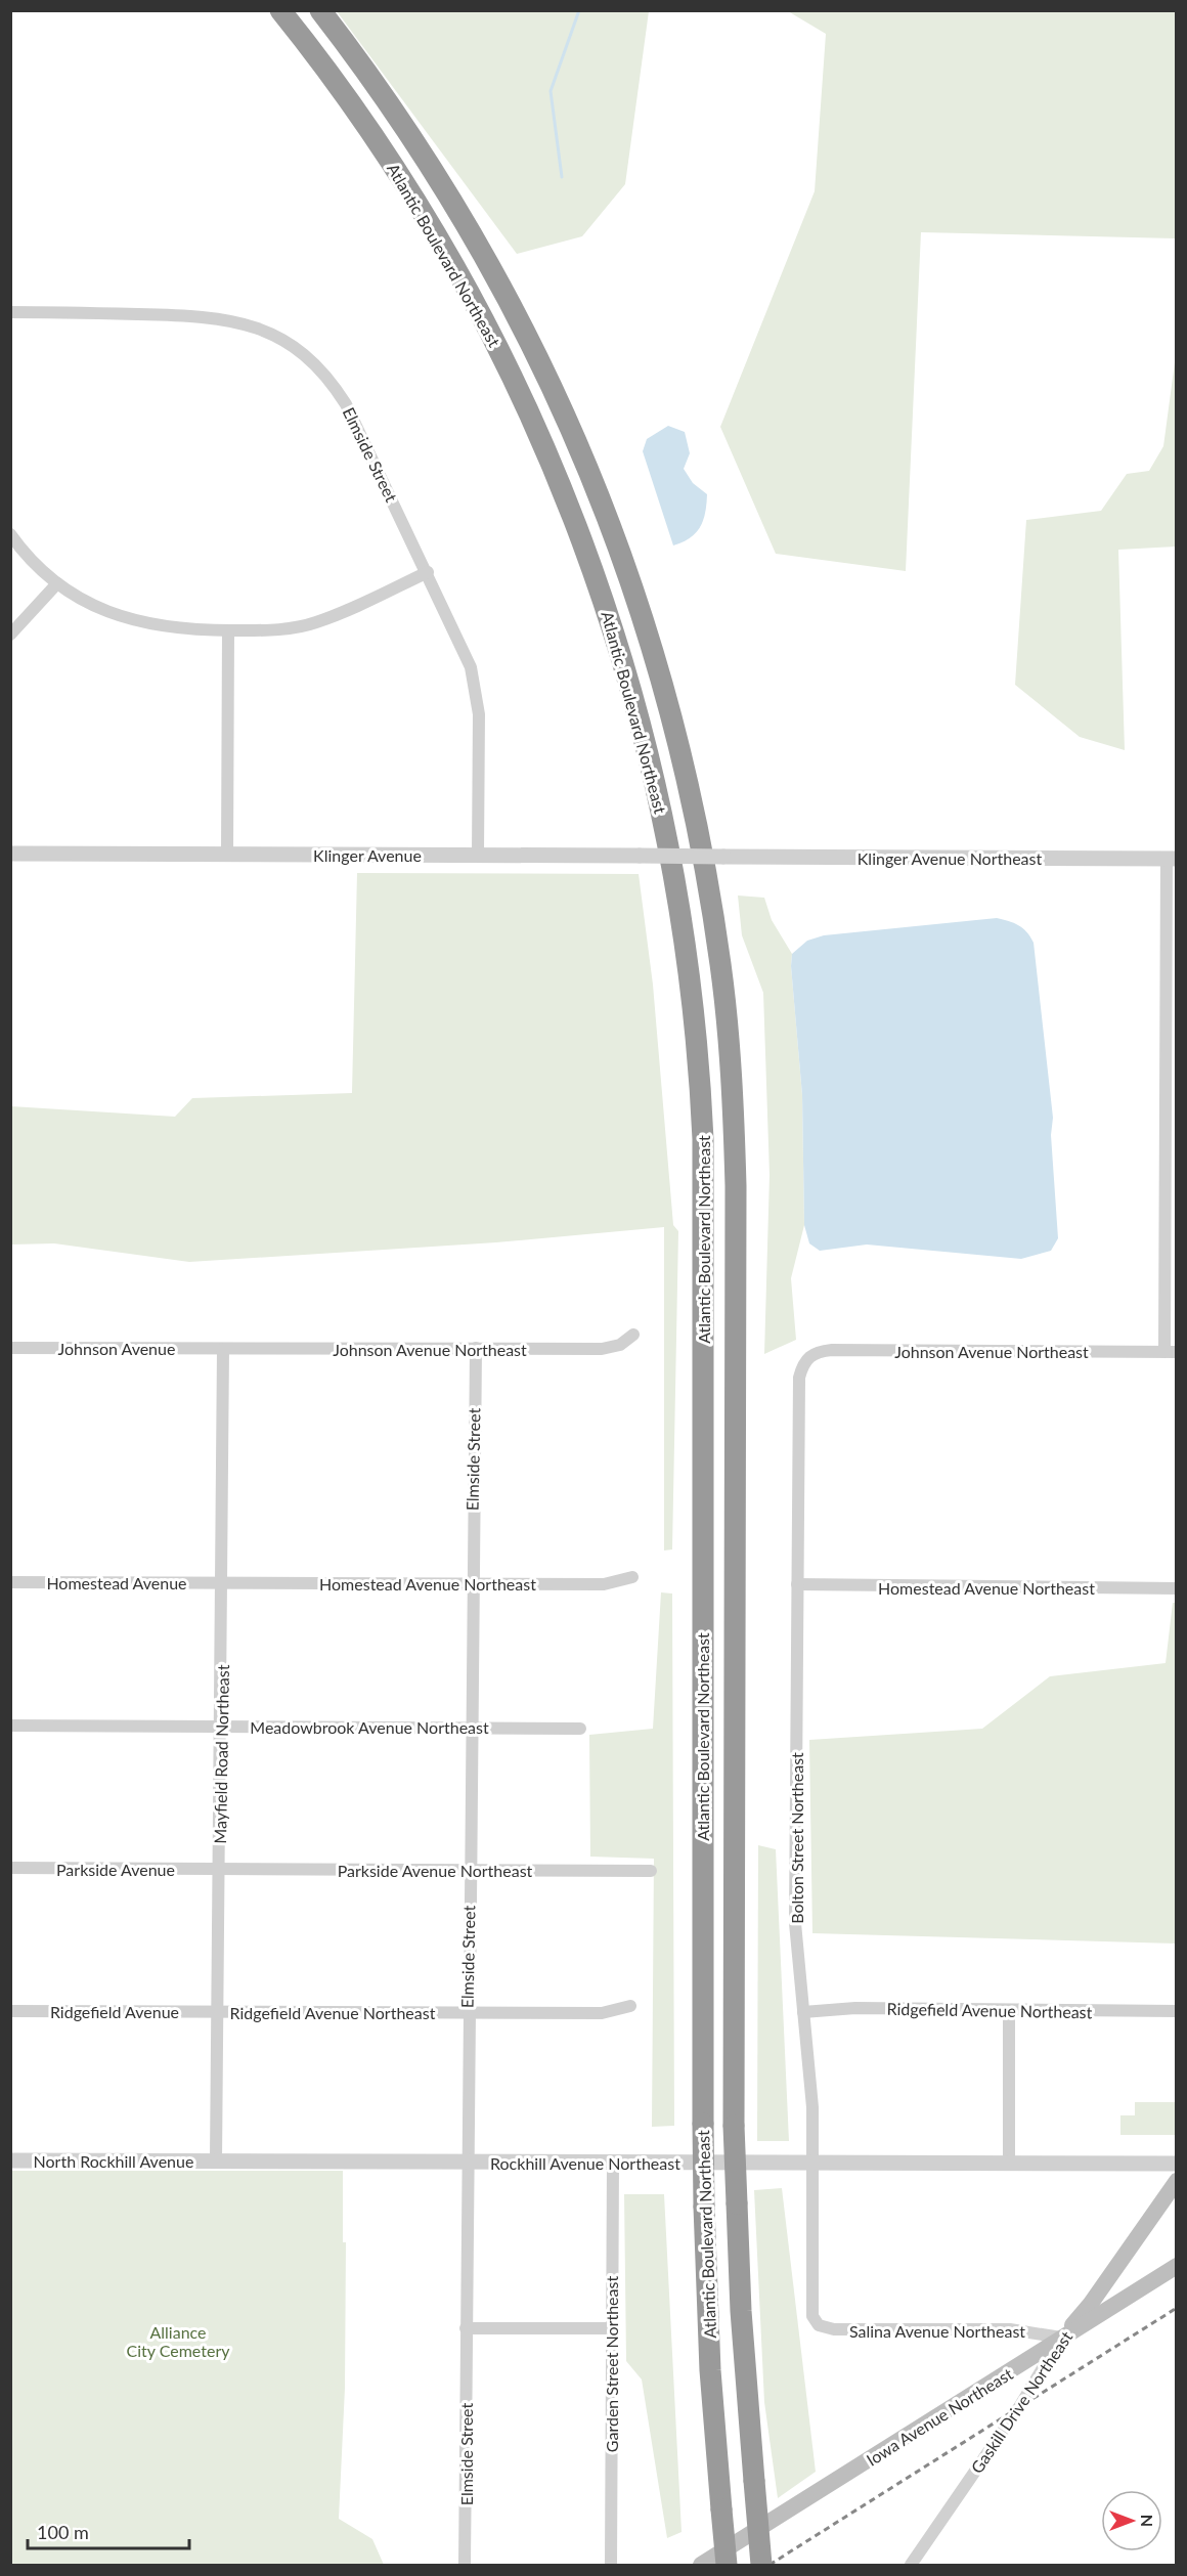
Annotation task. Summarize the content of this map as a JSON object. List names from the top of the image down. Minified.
{"streets":{"highway":["Atlantic Boulevard Northeast"],"main road":["Gaskill Drive Northeast","Iowa Avenue Northeast"],"street":["Elmside Street","Klinger Avenue","Klinger Avenue Northeast","Johnson Avenue","Johnson Avenue Northeast","Homestead Avenue","Homestead Avenue Northeast","Meadowbrook Avenue Northeast","Mayfield Road Northeast","Bolton Street Northeast","Parkside Avenue","Parkside Avenue Northeast","Ridgefield Avenue Northeast","Ridgefield Avenue","North Rockhill Avenue","Rockhill Avenue Northeast","Salina Avenue Northeast","Garden Street Northeast"]},"crossings":[["Elmside Street","Klinger Avenue"],["Elmside Street","Johnson Avenue Northeast"],["Elmside Street","Homestead Avenue Northeast"],["Elmside Street","Meadowbrook Avenue Northeast"],["Elmside Street","Parkside Avenue Northeast"],["Elmside Street","Ridgefield Avenue Northeast"],["Elmside Street","Rockhill Avenue Northeast"],["Klinger Avenue","Klinger Avenue Northeast"],["Johnson Avenue","Johnson Avenue Northeast"],["Johnson Avenue","Mayfield Road Northeast"],["Johnson Avenue Northeast","Mayfield Road Northeast"],["Johnson Avenue Northeast","Bolton Street Northeast"],["Homestead Avenue","Homestead Avenue Northeast"],["Homestead Avenue","Mayfield Road Northeast"],["Homestead Avenue Northeast","Mayfield Road Northeast"],["Homestead Avenue Northeast","Bolton Street Northeast"],["Meadowbrook Avenue Northeast","Mayfield Road Northeast"],["Mayfield Road Northeast","Parkside Avenue"],["Mayfield Road Northeast","Parkside Avenue Northeast"],["Mayfield Road Northeast","Ridgefield Avenue Northeast"],["Mayfield Road Northeast","Ridgefield Avenue"],["Mayfield Road Northeast","North Rockhill Avenue"],["Mayfield Road Northeast","Rockhill Avenue Northeast"],["Bolton Street Northeast","Ridgefield Avenue Northeast"],["Bolton Street Northeast","Rockhill Avenue Northeast"],["Bolton Street Northeast","Salina Avenue Northeast"],["Parkside Avenue","Parkside Avenue Northeast"],["Ridgefield Avenue Northeast","Ridgefield Avenue"],["North Rockhill Avenue","Rockhill Avenue Northeast"],["Rockhill Avenue Northeast","Garden Street Northeast"],["Salina Avenue Northeast","Gaskill Drive Northeast"],["Salina Avenue Northeast","Iowa Avenue Northeast"],["Gaskill Drive Northeast","Iowa Avenue Northeast"]],"parks":["Alliance City Cemetery"],"scale_bar":"100 m","north":"right"}
